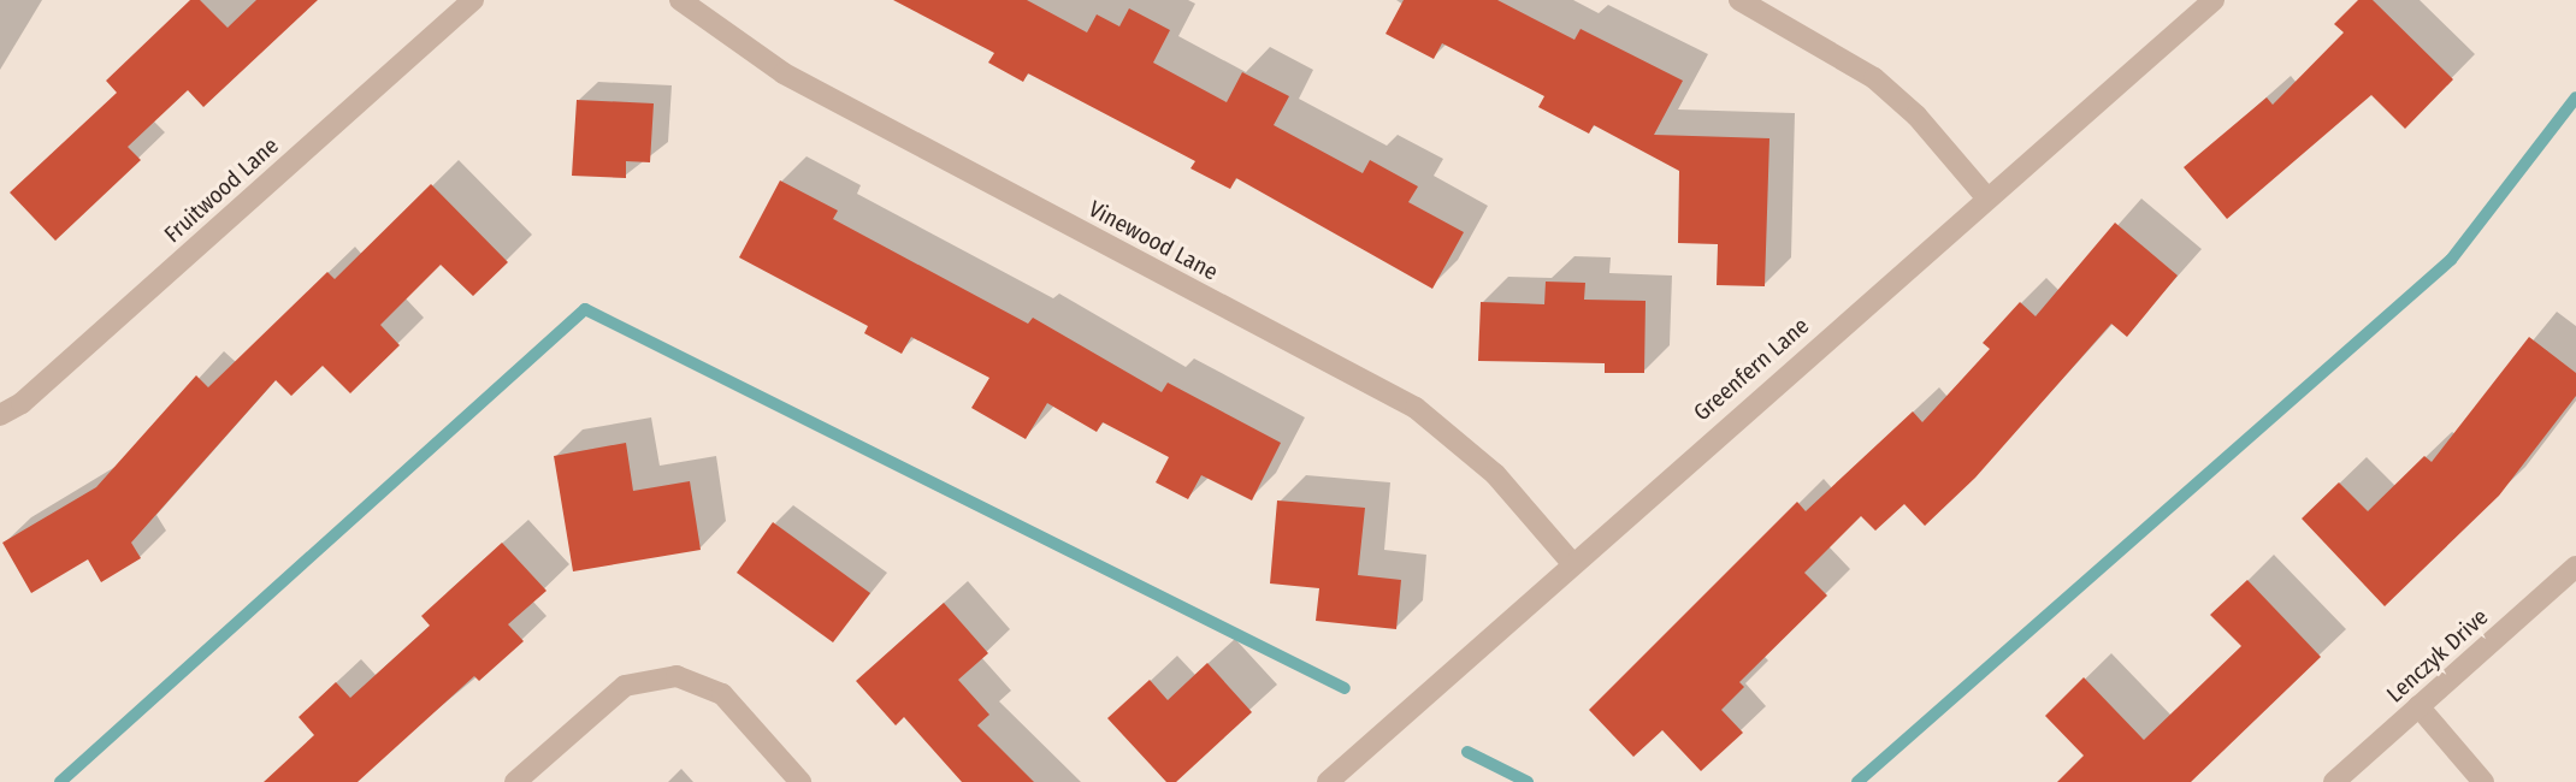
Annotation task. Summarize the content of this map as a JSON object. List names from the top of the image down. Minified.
{"streets":{"street":["Fruitwood Lane","Vinewood Lane","Greenfern Lane","Lenczyk Drive"]},"crossings":[["Vinewood Lane","Greenfern Lane"]]}
